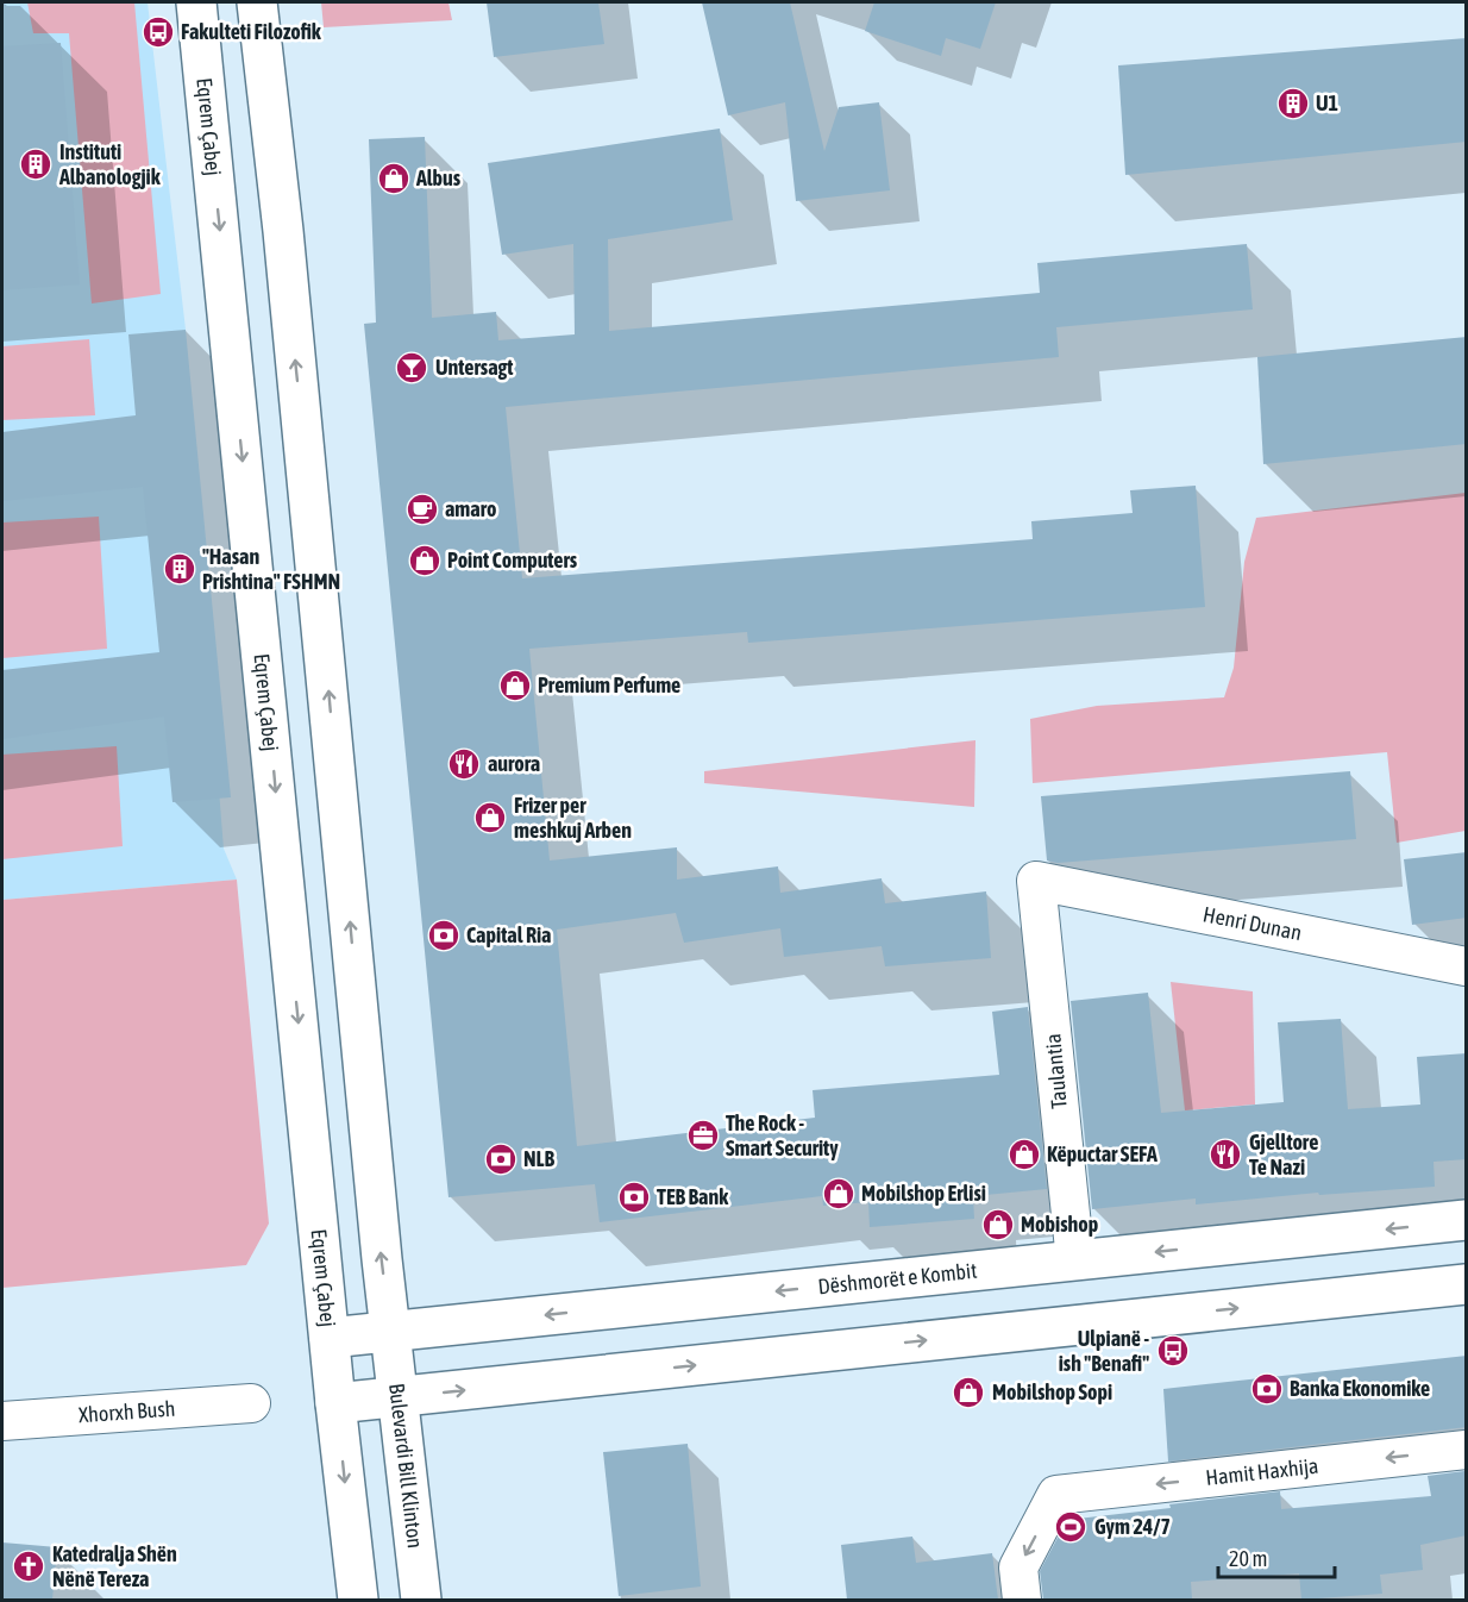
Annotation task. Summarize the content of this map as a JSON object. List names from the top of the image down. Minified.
{"streets":{"main road":["Eqrem Çabej","Dëshmorët e Kombit","Bulevardi Bill Klinton"],"street":["Henri Dunan","Taulantia","Xhorxh Bush","Hamit Haxhija"]},"crossings":[["Eqrem Çabej","Dëshmorët e Kombit"],["Henri Dunan","Taulantia"],["Taulantia","Dëshmorët e Kombit"],["Dëshmorët e Kombit","Bulevardi Bill Klinton"]],"one_way":["Hamit Haxhija"],"places":{"bus stop":["Fakulteti Filozofik","Ulpianë - ish \"Benafi\""],"building":["U1","Instituti Albanologjik","\"Hasan Prishtina\" FSHMN"],"shop":["Albus","Point Computers","Premium Perfume","Frizer per meshkuj Arben","Këpuctar SEFA","Mobilshop Erlisi","Mobishop","Mobilshop Sopi"],"bar":["Untersagt"],"cafe":["amaro"],"restaurant":["aurora","Gjelltore Te Nazi"],"bank":["Capital Ria","NLB","TEB Bank","Banka Ekonomike"],"office":["The Rock - Smart Security"],"sports":["Gym 24/7"],"church":["Katedralja Shën Nënë Tereza"]},"scale_bar":"20 m"}
